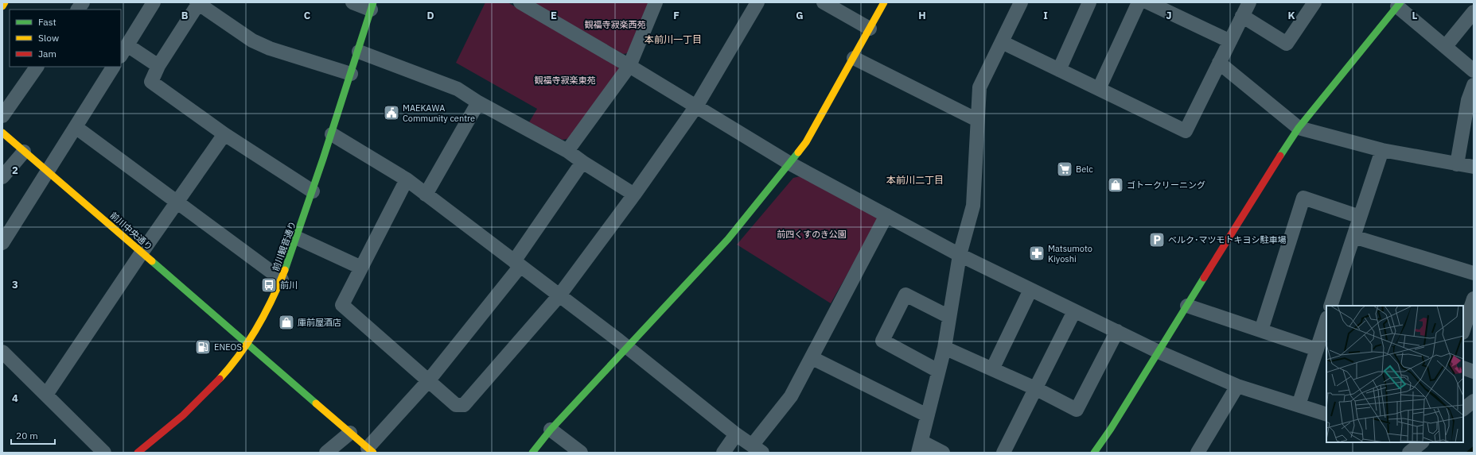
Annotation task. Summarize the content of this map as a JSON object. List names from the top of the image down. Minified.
{"streets":{"street":["前川中央通り","前川観音通り"]},"crossings":[["前川中央通り","前川観音通り"]],"districts":["本前川一丁目","本前川二丁目"],"parks":["観福寺寂楽西苑","観福寺寂楽東苑","前四くすのき公園"],"places":{"public building":["MAEKAWA Community centre"],"supermarket":["Belc"],"shop":["ゴトークリーニング","庫前屋酒店"],"parking":["ベルク･マツモトキヨシ駐車場"],"pharmacy":["Matsumoto Kiyoshi"],"bus stop":["前川"],"fuel station":["ENEOS"]},"legend":["Fast","Slow","Jam"],"scale_bar":"20 m","grid":{"columns":["B","C","D","E","F","G","H","I","J","K","L"],"rows":["2","3","4"]}}
